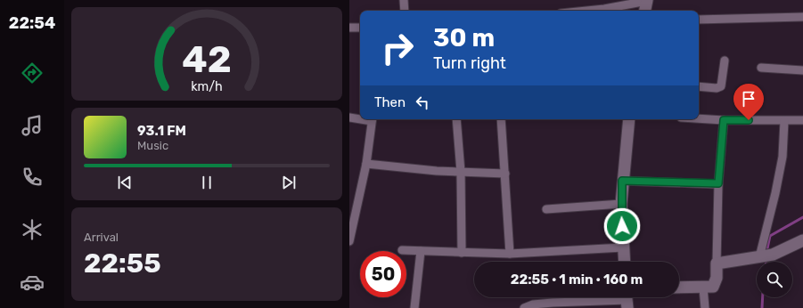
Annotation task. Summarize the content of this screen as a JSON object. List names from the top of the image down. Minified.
{"page":{"tabs":"22:54","turn":["30 m","Turn right"],"then":"Then","song":["93.1 FM","Music"],"tile":["Arrival","22:55"],"limit":"50","trip":"22:55 · 1 min · 160 m","gauge":["42","km/h"]}}
